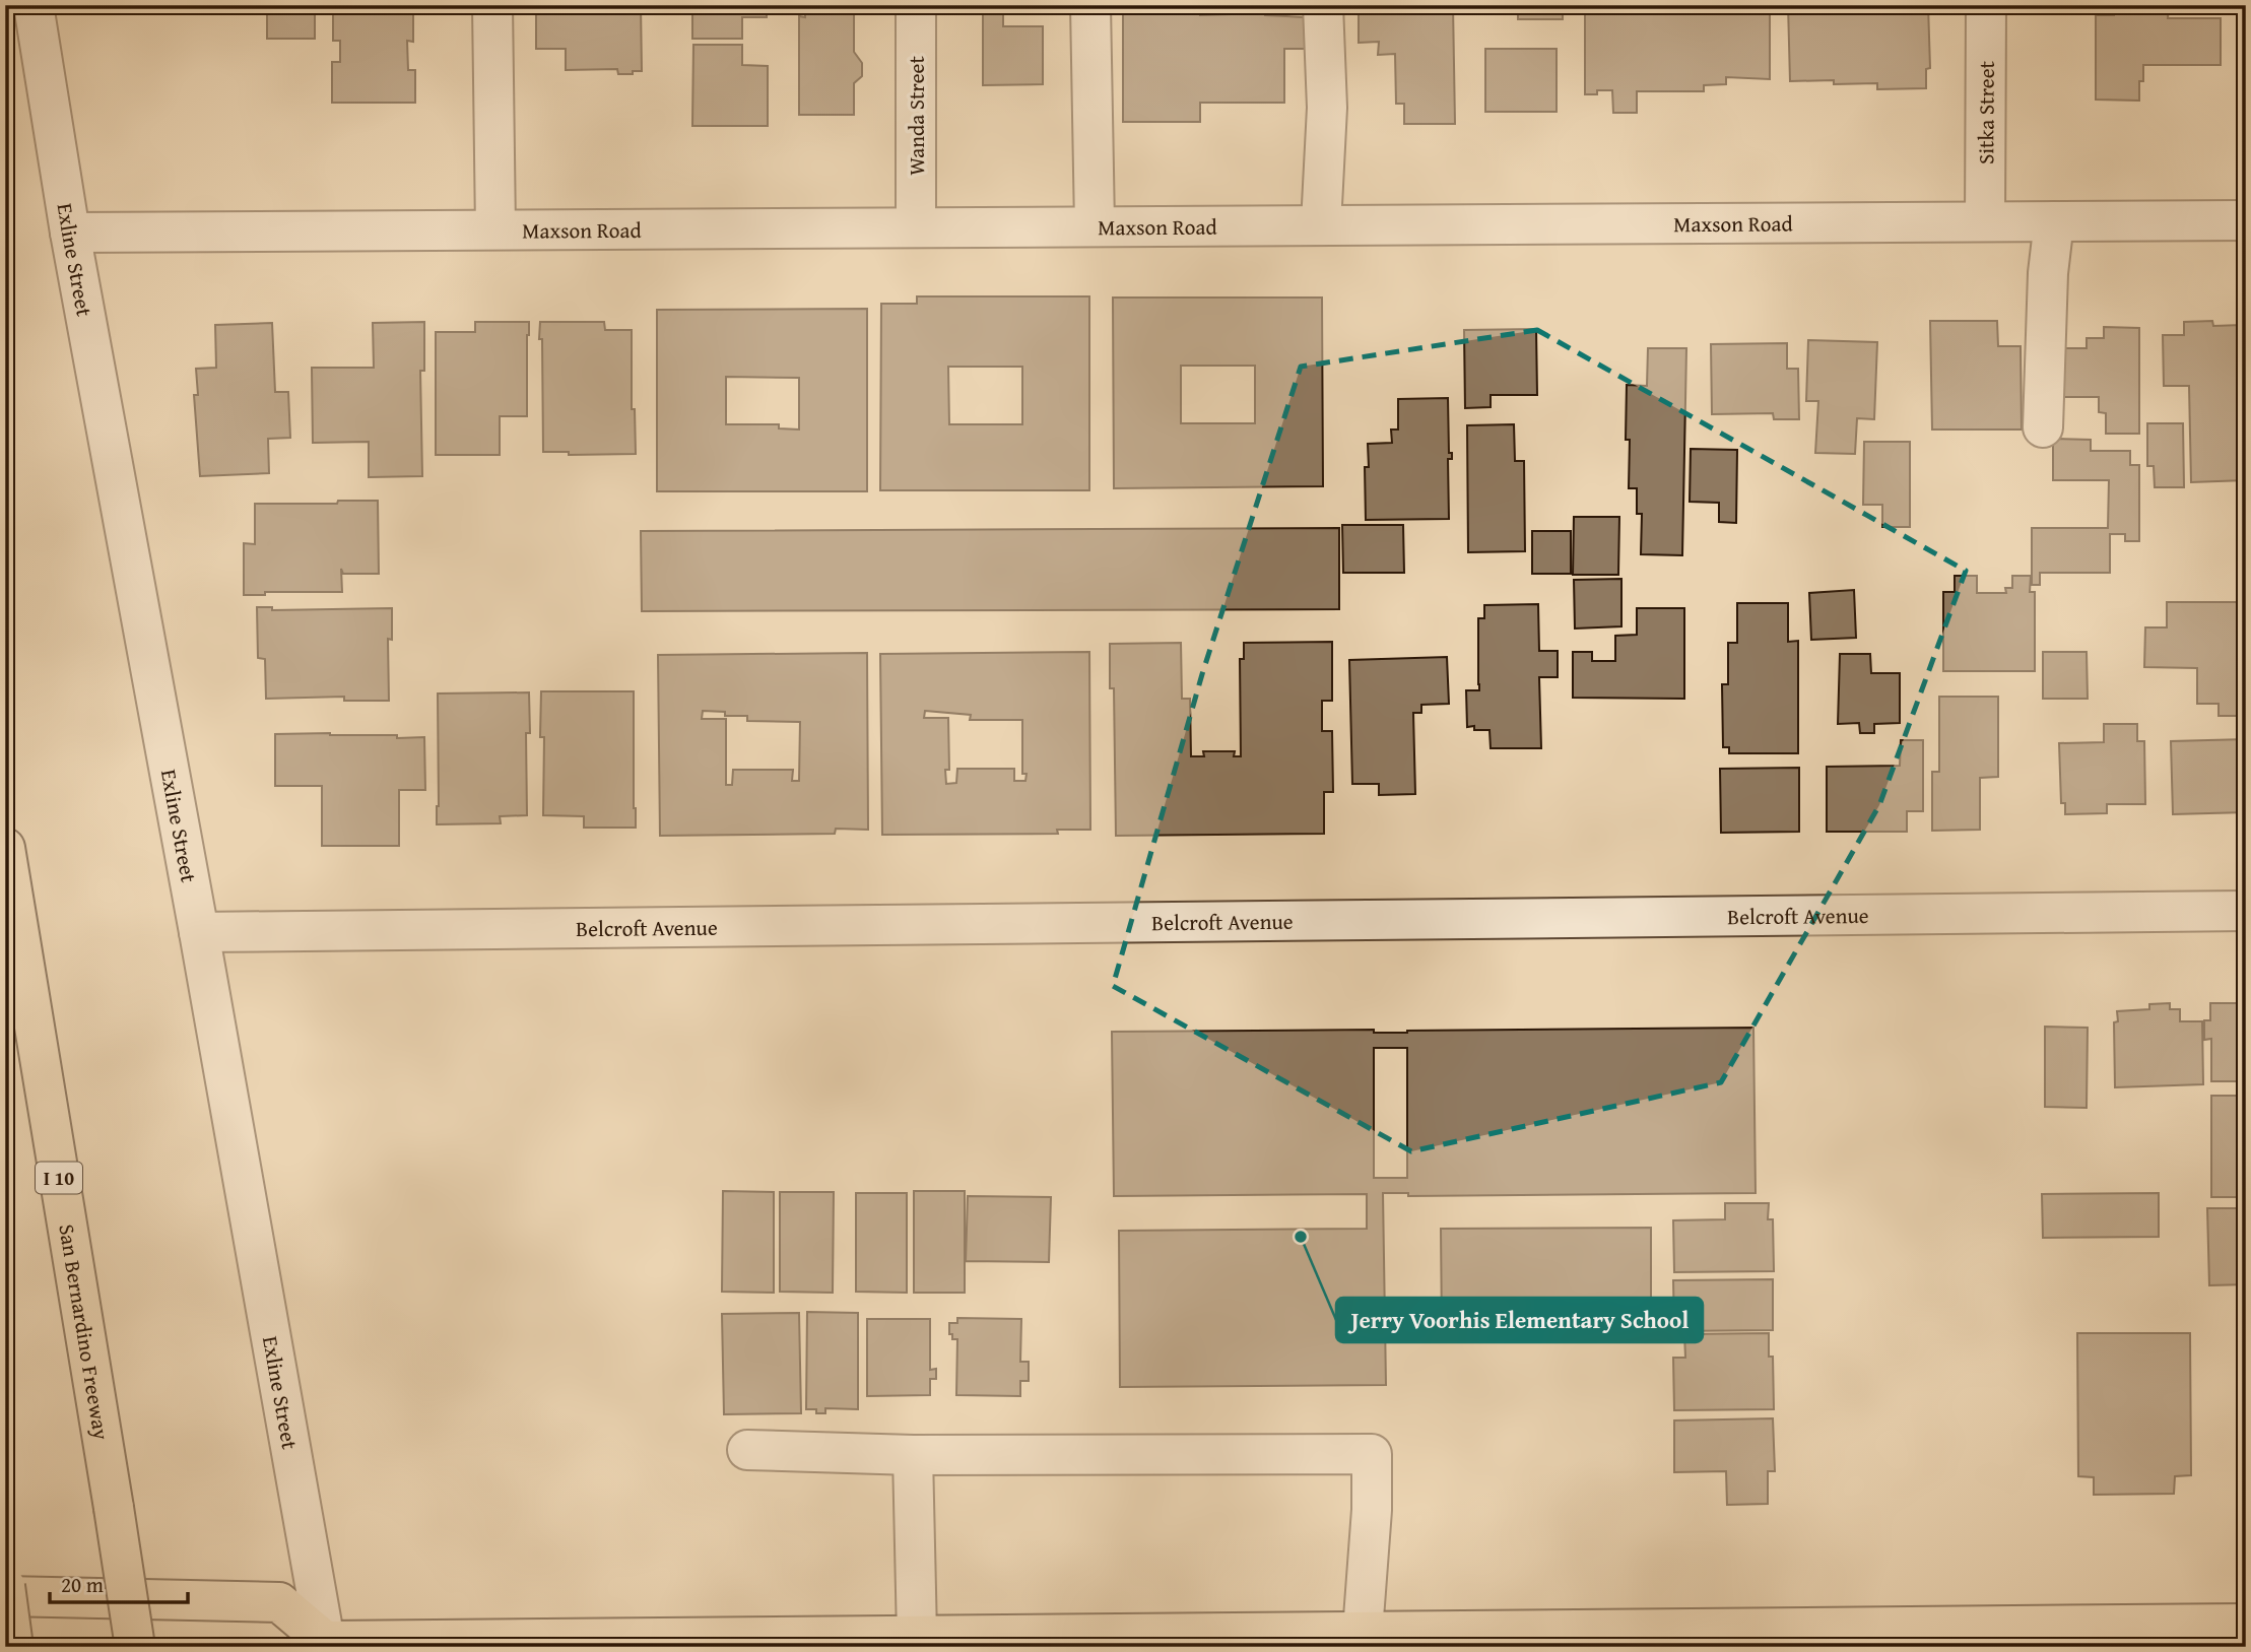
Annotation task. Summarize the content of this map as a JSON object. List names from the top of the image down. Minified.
{"streets":{"main road":["I 10","San Bernardino Freeway"],"street":["Sitka Street","Wanda Street","Maxson Road","Exline Street","Belcroft Avenue"]},"crossings":[["Sitka Street","Maxson Road"],["Wanda Street","Maxson Road"],["Maxson Road","Exline Street"],["Exline Street","Belcroft Avenue"]],"places":["Jerry Voorhis Elementary School"],"scale_bar":"20 m"}
